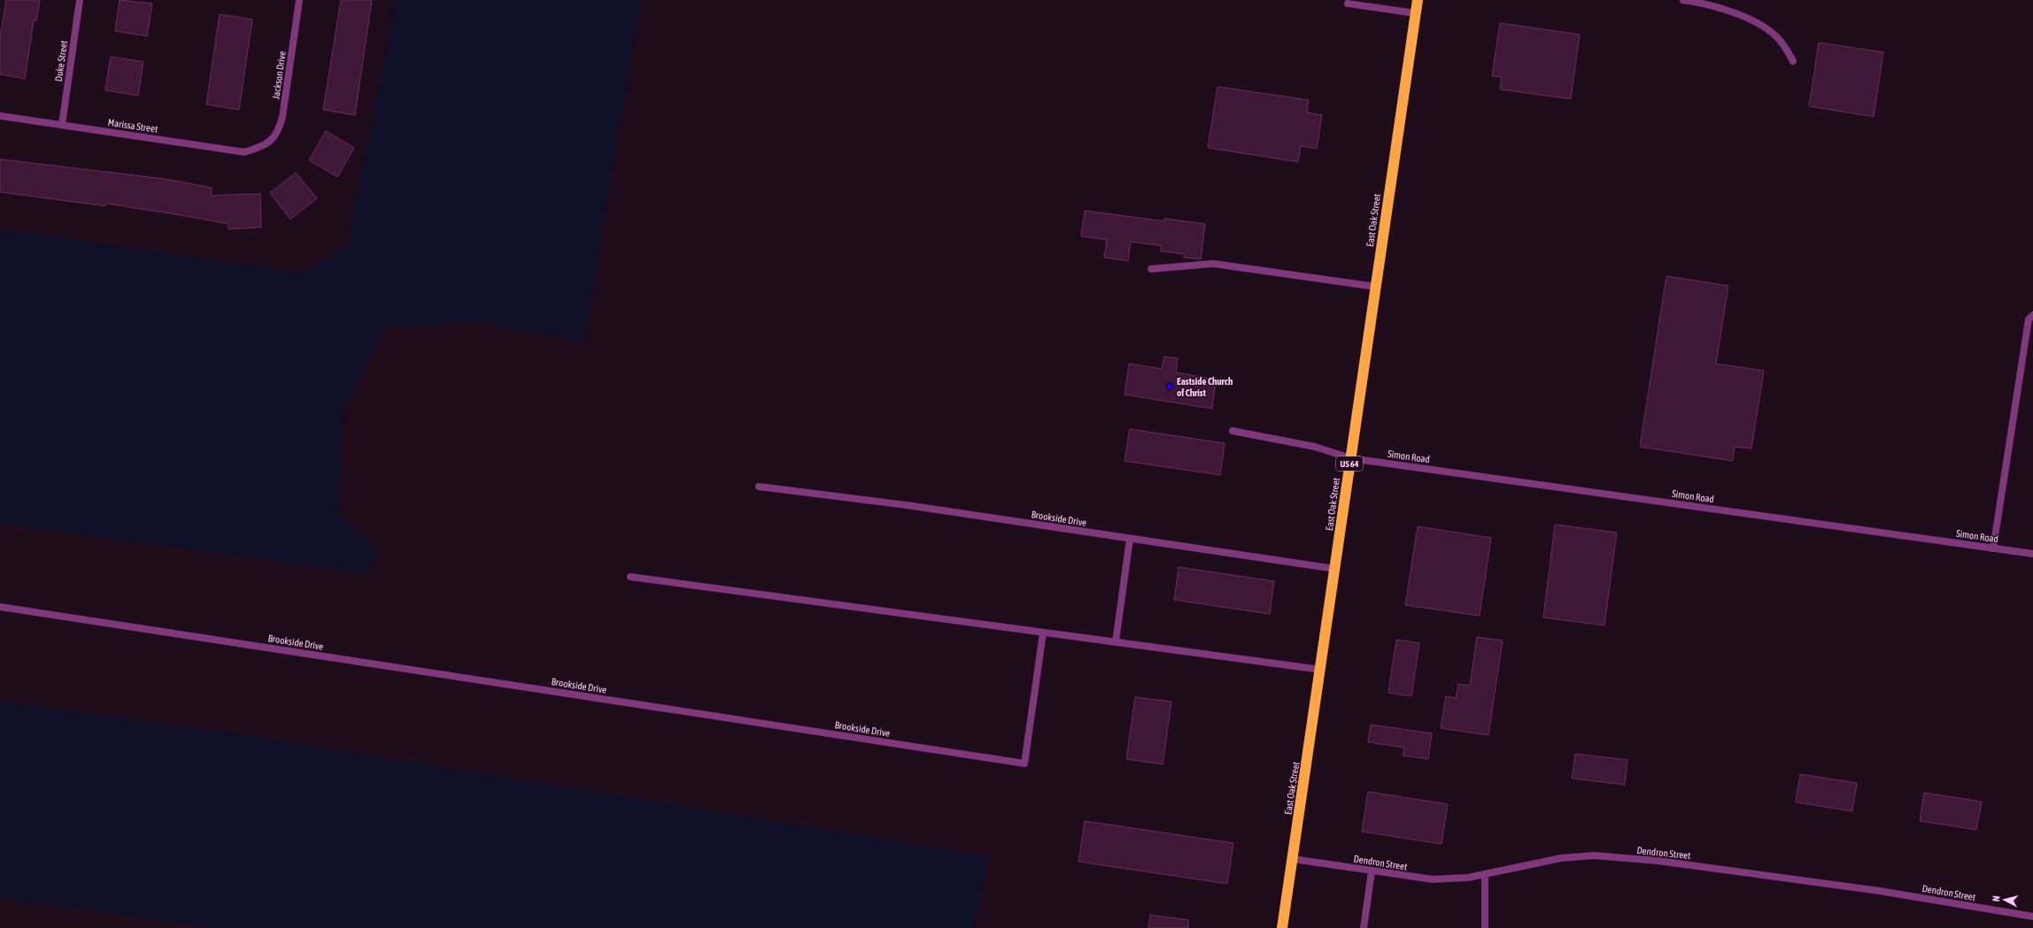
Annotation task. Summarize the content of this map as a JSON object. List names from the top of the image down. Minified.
{"streets":{"highway":["East Oak Street","US 64"],"street":["Duke Street","Jackson Drive","Marissa Street","Simon Road","Brookside Drive","Dendron Street"]},"crossings":[["Duke Street","Marissa Street"],["Jackson Drive","Marissa Street"],["East Oak Street","Simon Road"],["East Oak Street","Brookside Drive"],["East Oak Street","Dendron Street"]],"places":["Eastside Church of Christ"],"north":"left"}
